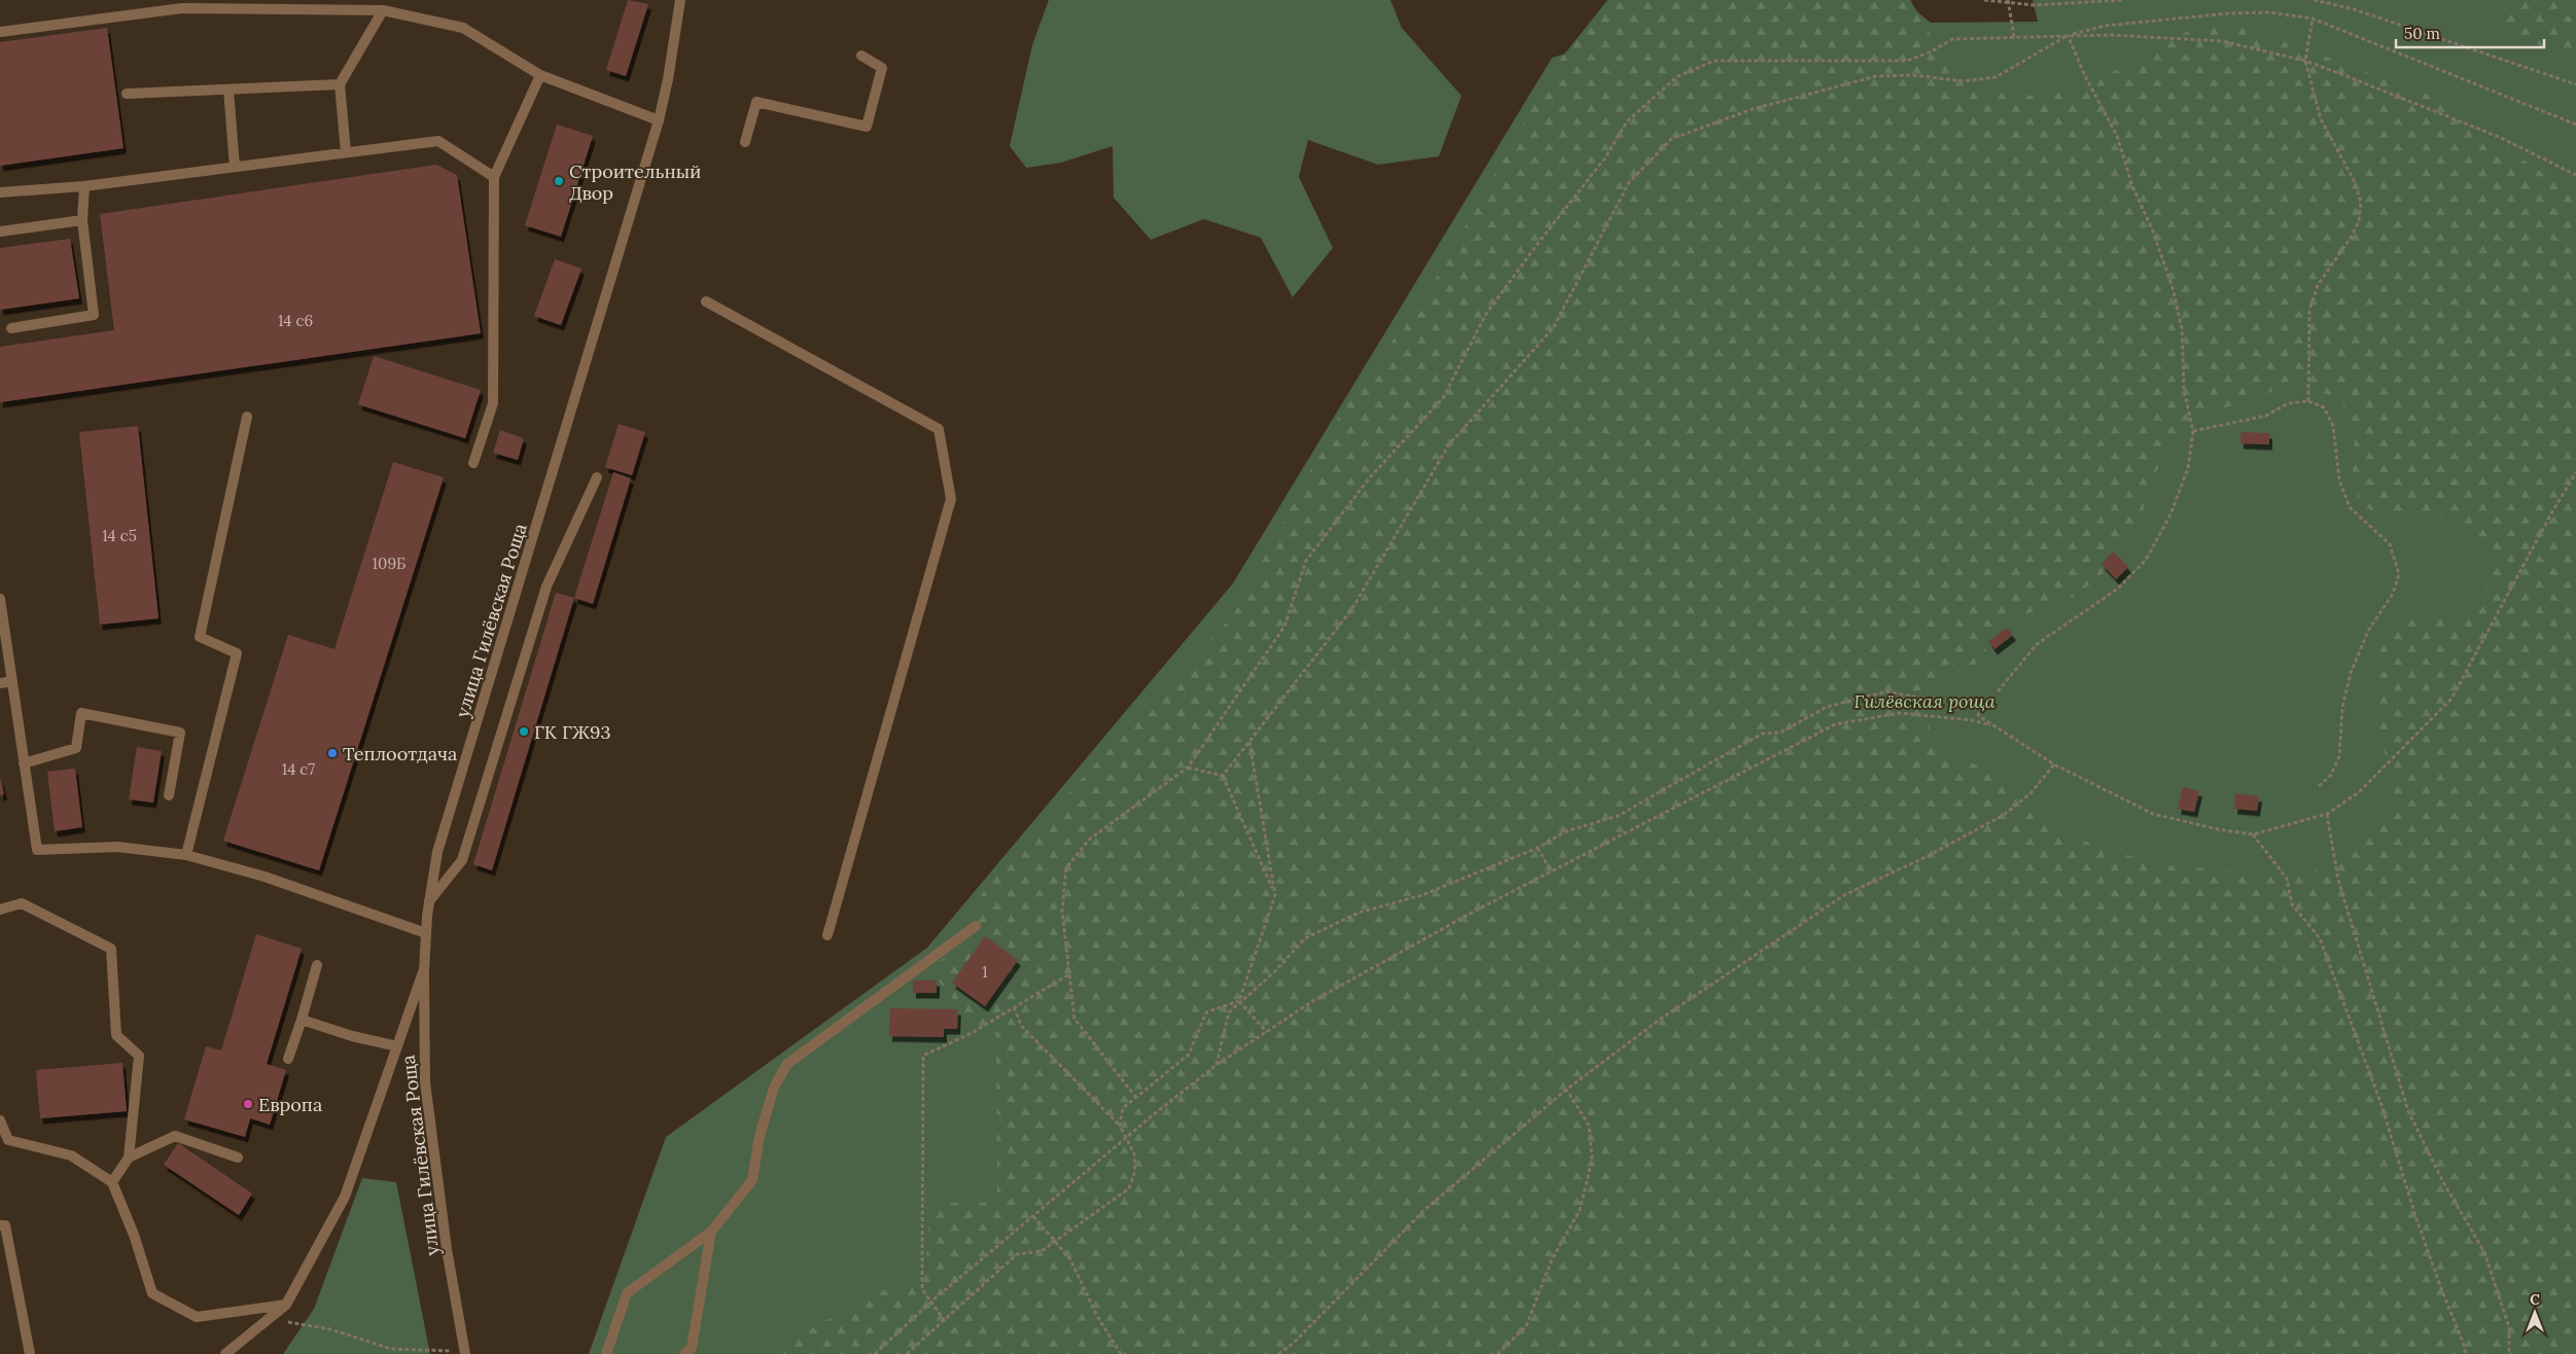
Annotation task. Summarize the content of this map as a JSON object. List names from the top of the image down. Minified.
{"streets":{"street":["улица Гилёвская Роща"]},"parks":["Гилёвская роща"],"places":["Строительный Двор","ГК ГЖ93","Теплоотдача","Европа"],"house_numbers":["14 с6","14 с5","109Б","14 с7","1"],"scale_bar":"50 m","north":"top"}
